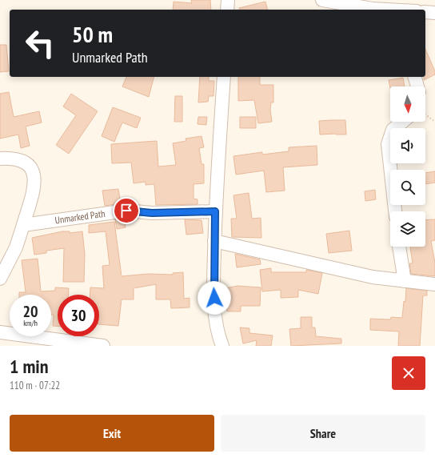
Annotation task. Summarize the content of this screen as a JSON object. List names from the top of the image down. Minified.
{"streets":{"street":["Unmarked Path"]},"north":"bottom","page":{"turn":["50 m","Unmarked Path"],"speed":"20 km/h","limit":"30","heading":["1 min","110 m · 07:22"],"buttons":["Exit","Share"]}}
